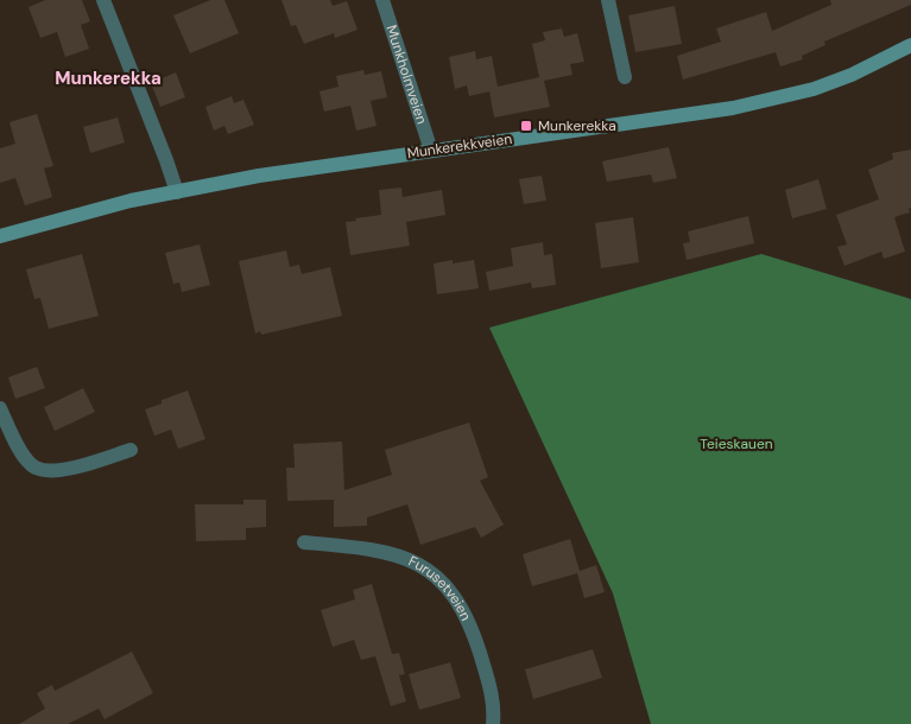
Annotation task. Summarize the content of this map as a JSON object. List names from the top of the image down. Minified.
{"streets":{"main road":["Munkerekkveien"],"street":["Munkholmveien","Furusetveien"]},"crossings":[["Munkholmveien","Munkerekkveien"]],"districts":["Munkerekka"],"parks":["Teieskauen"],"places":{"transit":["Munkerekka"]}}
